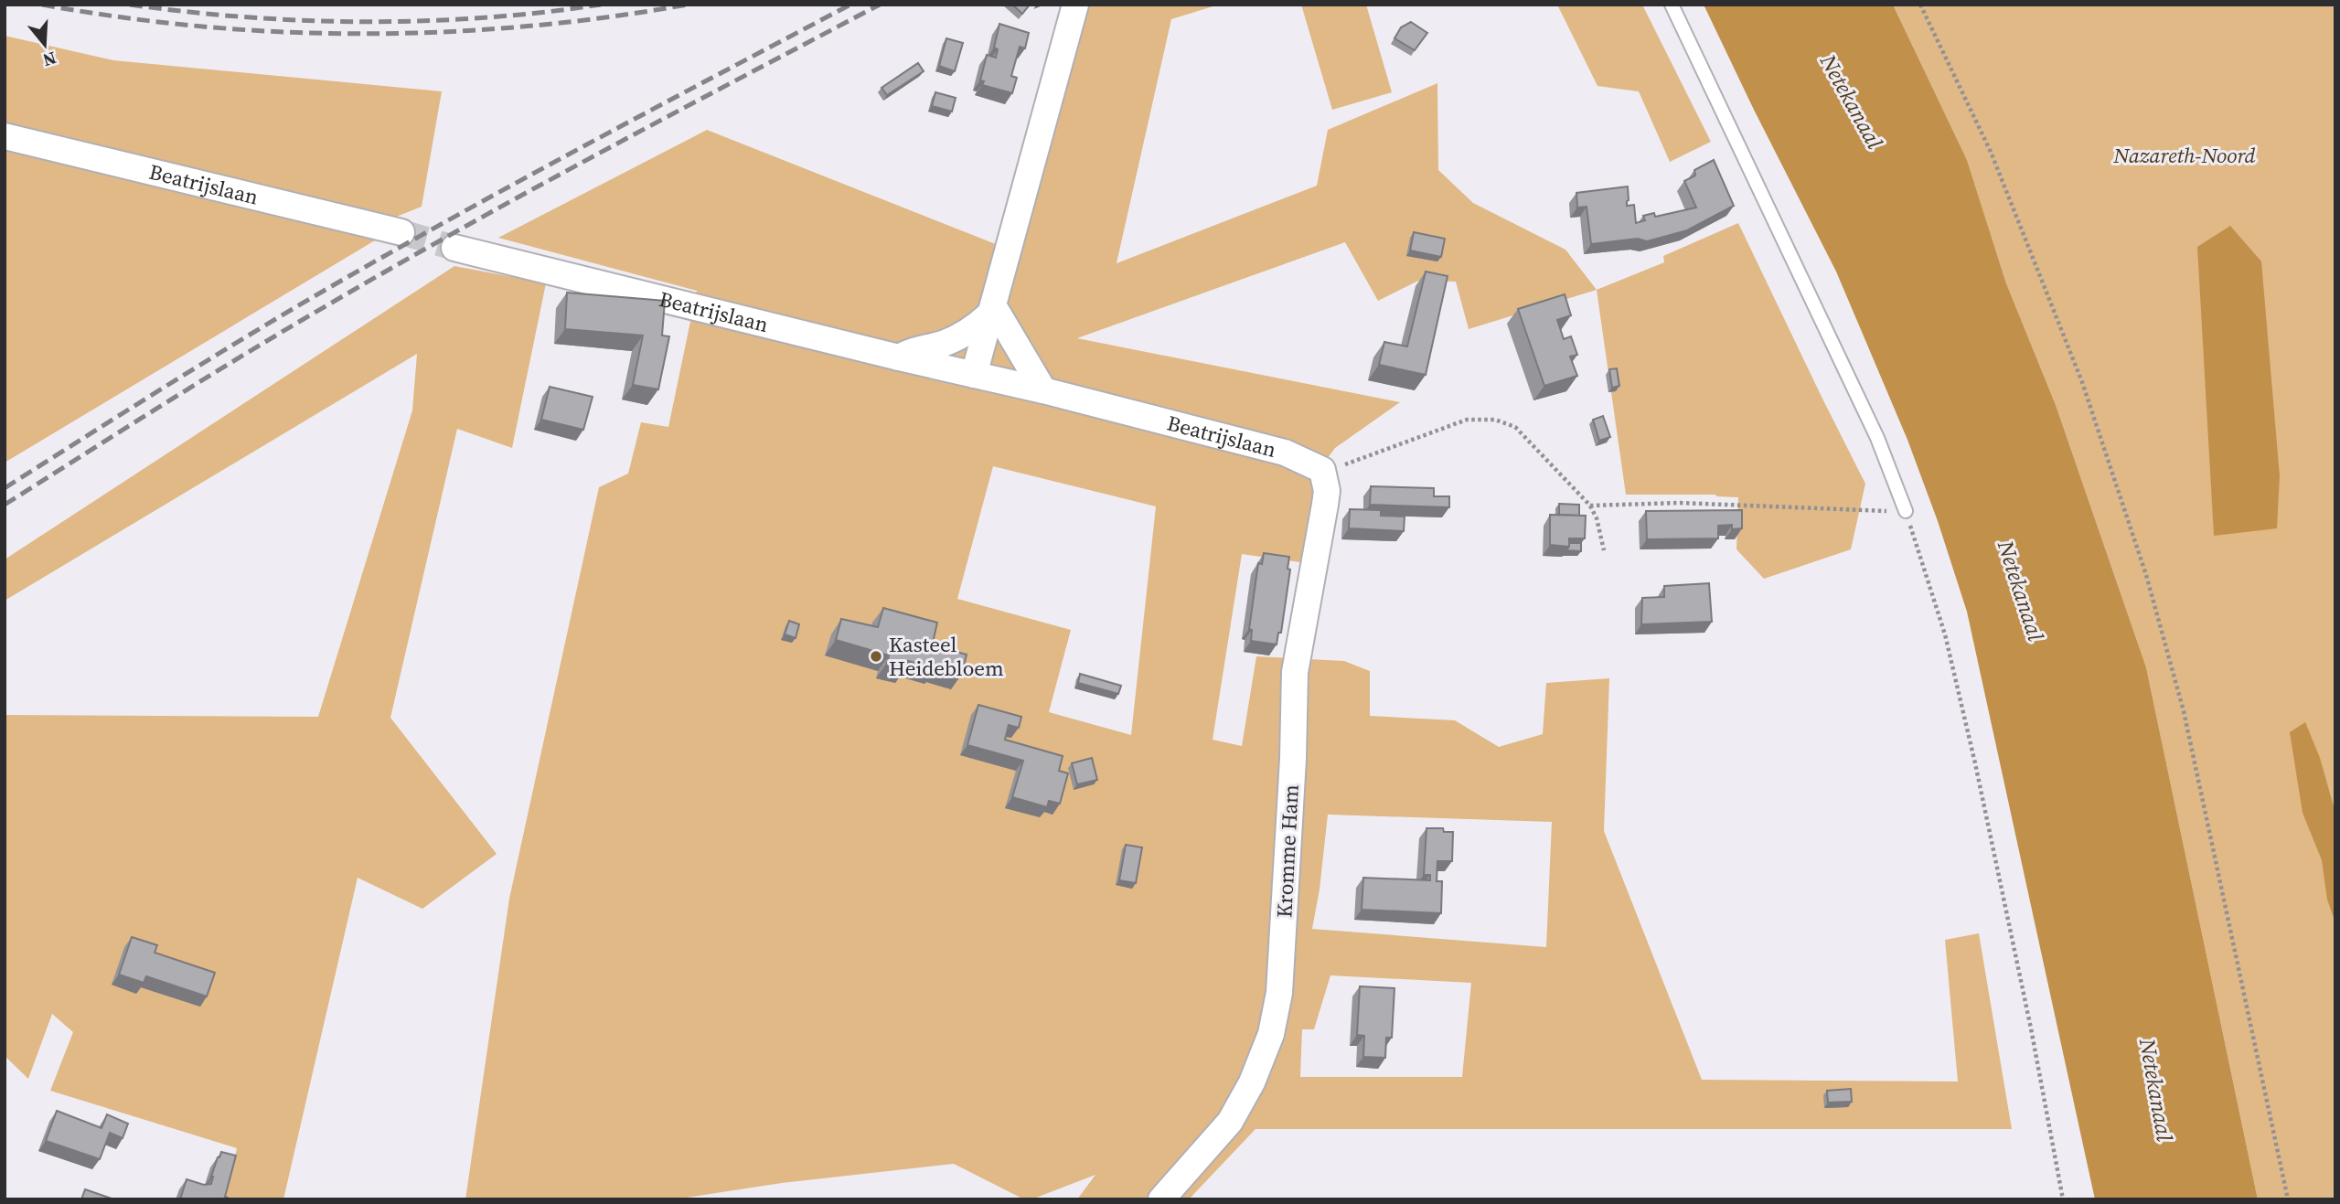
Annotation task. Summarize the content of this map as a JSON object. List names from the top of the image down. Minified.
{"streets":{"street":["Beatrijslaan","Kromme Ham"]},"crossings":[["Beatrijslaan","Kromme Ham"]],"water":["Netekanaal"],"parks":["Nazareth-Noord"],"places":["Kasteel Heidebloem"],"north":"bottom"}
